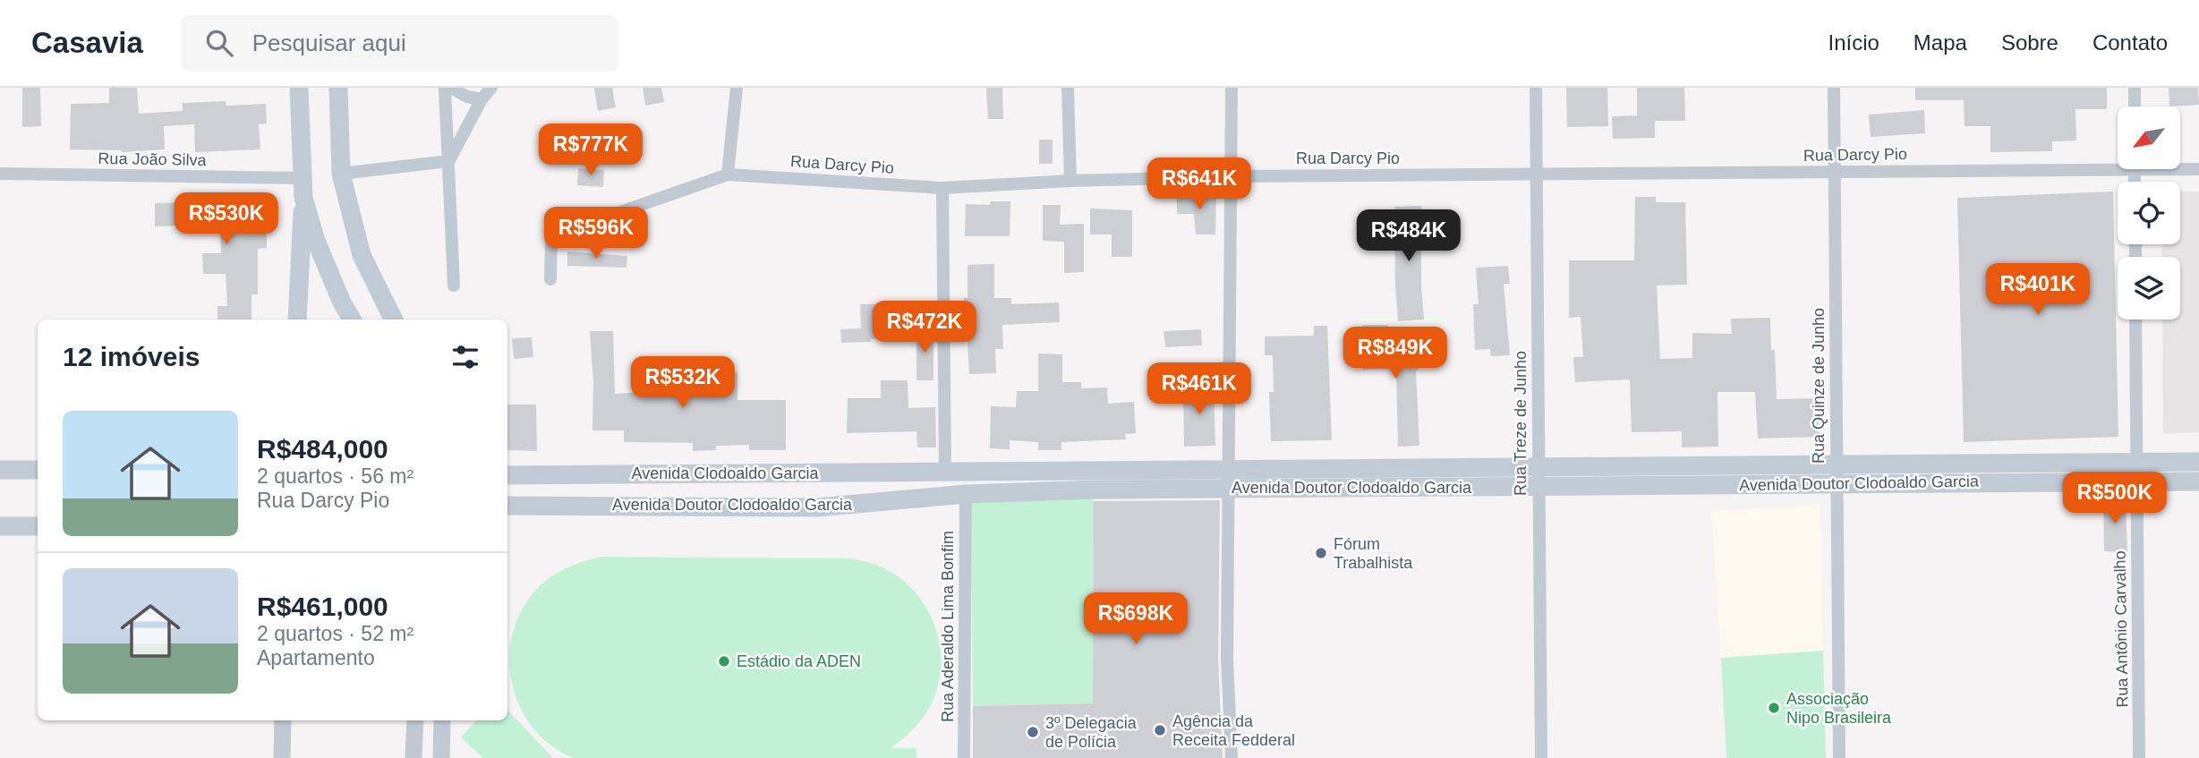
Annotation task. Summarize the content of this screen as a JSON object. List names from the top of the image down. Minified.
{"streets":{"main road":["Avenida Clodoaldo Garcia","Avenida Doutor Clodoaldo Garcia"],"street":["Rua Darcy Pio","Rua João Silva","Rua Quinze de Junho","Rua Treze de Junho","Rua Aderaldo Lima Bonfim","Rua Antônio Carvalho"]},"crossings":[["Rua Darcy Pio","Rua Quinze de Junho"],["Rua Darcy Pio","Rua Treze de Junho"],["Rua Quinze de Junho","Avenida Doutor Clodoaldo Garcia"],["Rua Treze de Junho","Avenida Doutor Clodoaldo Garcia"],["Avenida Clodoaldo Garcia","Avenida Doutor Clodoaldo Garcia"],["Avenida Doutor Clodoaldo Garcia","Rua Aderaldo Lima Bonfim"],["Avenida Doutor Clodoaldo Garcia","Rua Antônio Carvalho"]],"places":["Fórum Trabalhista","Estádio da ADEN","Associação Nipo Brasileira","Agência da Receita Fedderal","3º Delegacia de Polícia"],"north":"bottom left","page":{"header":"Casavia","search":"Pesquisar aqui","nav":["Início","Mapa","Sobre","Contato"],"price":["R$777K","R$641K","R$530K","R$596K","R$484K","R$401K","R$472K","R$849K","R$532K","R$461K","R$500K","R$698K"],"heading":"12 imóveis","list":[{"name":"R$484,000","note":"2 quartos · 56 m² · Rua Darcy Pio"},{"name":"R$461,000","note":"2 quartos · 52 m² · Apartamento"}]}}
